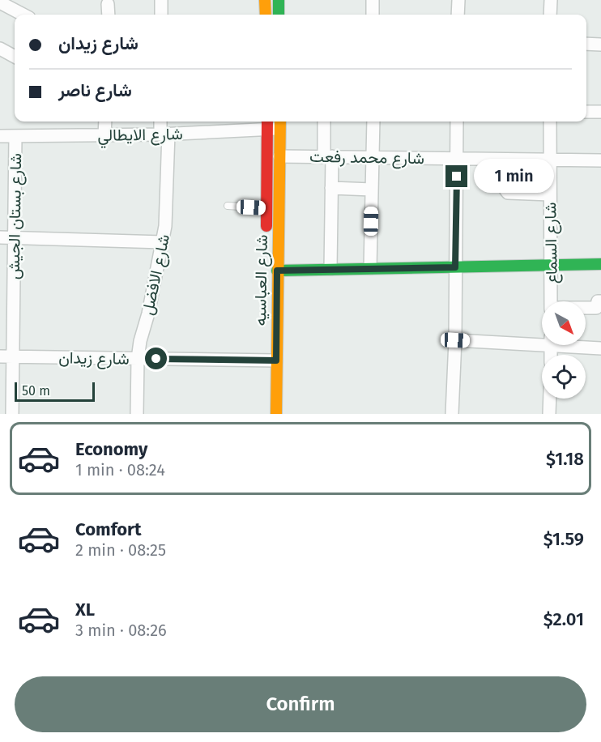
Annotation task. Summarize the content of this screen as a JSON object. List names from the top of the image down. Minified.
{"streets":{"main road":["شارع العباسيه"],"street":["شارع الايطالي","شارع محمد رفعت","شارع بستان الجيش","شارع السماع","شارع الافضل","شارع زيدان"]},"crossings":[["شارع الايطالي","شارع بستان الجيش"],["شارع الايطالي","شارع الافضل"],["شارع الايطالي","شارع العباسيه"],["شارع محمد رفعت","شارع السماع"],["شارع محمد رفعت","شارع العباسيه"],["شارع بستان الجيش","شارع زيدان"],["شارع الافضل","شارع زيدان"],["شارع العباسيه","شارع زيدان"]],"scale_bar":"50 m","north":"bottom right","page":{"banner":["شارع زيدان","شارع ناصر"],"bubble":"1 min","scale":"50 m","list":[{"name":"Economy","note":"1 min · 08:24","value":"$1.18"},{"name":"Comfort","note":"2 min · 08:25","value":"$1.59"},{"name":"XL","note":"3 min · 08:26","value":"$2.01"}],"buttons":"Confirm"}}
